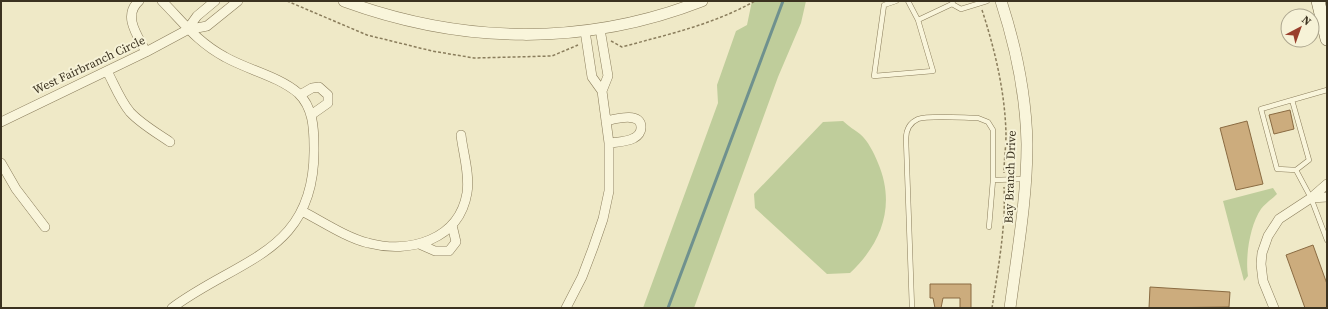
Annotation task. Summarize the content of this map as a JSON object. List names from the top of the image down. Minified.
{"streets":{"street":["West Fairbranch Circle","Bay Branch Drive"]},"north":"top right"}
